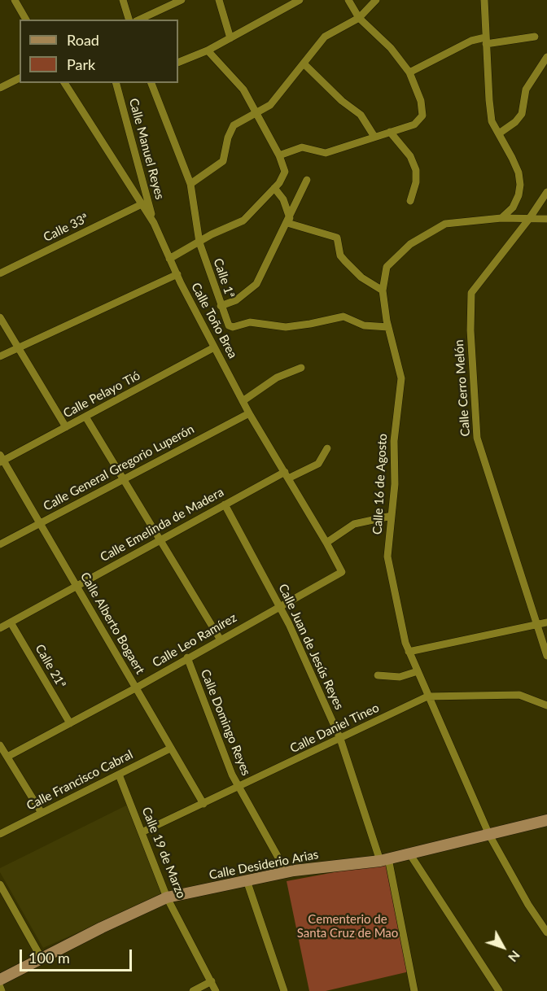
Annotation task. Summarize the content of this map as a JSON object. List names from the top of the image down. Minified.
{"streets":{"main road":["Calle Desiderio Arias"],"street":["Calle Manuel Reyes","Calle 33ª","Calle 1ª","Calle Toño Brea","Calle Cerro Melón","Calle Pelayo Tió","Calle General Gregorio Luperón","Calle 16 de Agosto","Calle Emelinda de Madera","Calle Alberto Bogaert","Calle Leo Ramírez","Calle Juan de Jesús Reyes","Calle 21ª","Calle Domingo Reyes","Calle Daniel Tineo","Calle Francisco Cabral","Calle 19 de Marzo"]},"crossings":[["Calle Manuel Reyes","Calle Toño Brea"],["Calle 33ª","Calle Toño Brea"],["Calle 1ª","Calle 16 de Agosto"],["Calle Toño Brea","Calle Pelayo Tió"],["Calle Toño Brea","Calle General Gregorio Luperón"],["Calle Toño Brea","Calle Emelinda de Madera"],["Calle Toño Brea","Calle Leo Ramírez"],["Calle Cerro Melón","Calle 16 de Agosto"],["Calle Pelayo Tió","Calle Alberto Bogaert"],["Calle General Gregorio Luperón","Calle Alberto Bogaert"],["Calle 16 de Agosto","Calle Daniel Tineo"],["Calle 16 de Agosto","Calle Desiderio Arias"],["Calle Emelinda de Madera","Calle Alberto Bogaert"],["Calle Emelinda de Madera","Calle Juan de Jesús Reyes"],["Calle Emelinda de Madera","Calle 21ª"],["Calle Alberto Bogaert","Calle Leo Ramírez"],["Calle Alberto Bogaert","Calle Daniel Tineo"],["Calle Alberto Bogaert","Calle Francisco Cabral"],["Calle Leo Ramírez","Calle Juan de Jesús Reyes"],["Calle Leo Ramírez","Calle 21ª"],["Calle Leo Ramírez","Calle Domingo Reyes"],["Calle Juan de Jesús Reyes","Calle Daniel Tineo"],["Calle Juan de Jesús Reyes","Calle Desiderio Arias"],["Calle Domingo Reyes","Calle Daniel Tineo"],["Calle Domingo Reyes","Calle Desiderio Arias"],["Calle Daniel Tineo","Calle 19 de Marzo"],["Calle Francisco Cabral","Calle 19 de Marzo"],["Calle 19 de Marzo","Calle Desiderio Arias"]],"parks":["Cementerio de Santa Cruz de Mao"],"legend":["Road","Park"],"scale_bar":"100 m","north":"bottom right"}
